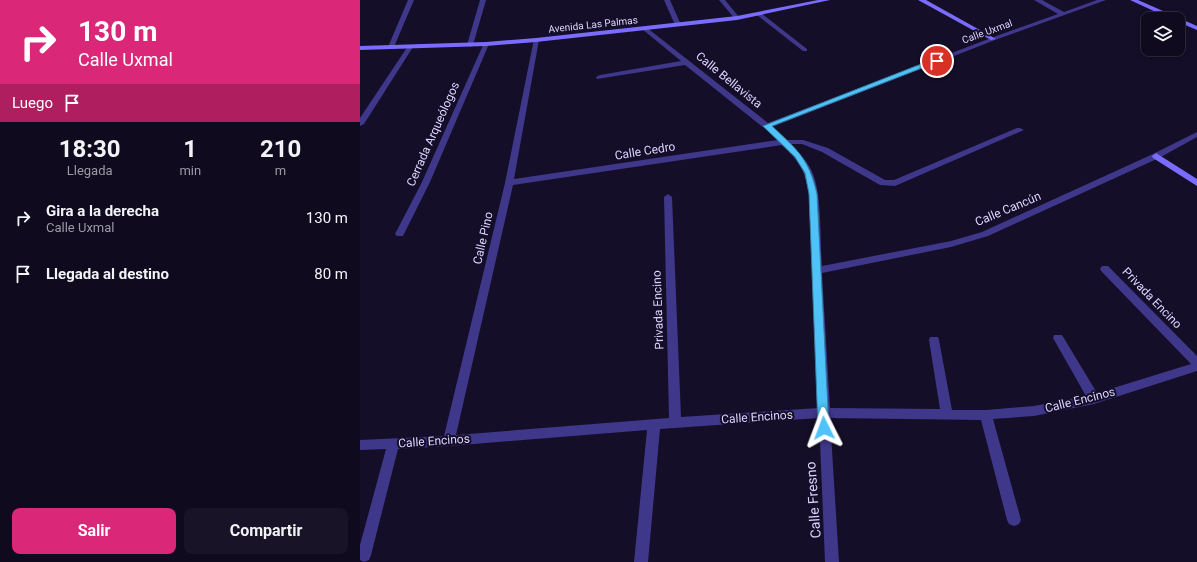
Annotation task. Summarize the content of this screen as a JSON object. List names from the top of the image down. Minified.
{"streets":{"main road":["Avenida Las Palmas"],"street":["Calle Uxmal","Calle Bellavista","Cerrada Arqueólogos","Calle Cedro","Calle Cancún","Calle Pino","Privada Encino","Calle Encinos","Calle Fresno"]},"crossings":[["Avenida Las Palmas","Calle Bellavista"],["Avenida Las Palmas","Cerrada Arqueólogos"],["Avenida Las Palmas","Calle Pino"],["Calle Uxmal","Calle Bellavista"],["Calle Bellavista","Calle Cedro"],["Calle Bellavista","Calle Cancún"],["Calle Bellavista","Calle Encinos"],["Calle Bellavista","Calle Fresno"],["Calle Cedro","Calle Pino"],["Calle Pino","Calle Encinos"],["Privada Encino","Calle Encinos"],["Calle Encinos","Calle Fresno"]],"page":{"turn":["130 m","Calle Uxmal"],"then":"Luego","eta":["18:30","Llegada","1","min","210","m"],"list":[{"name":"Gira a la derecha","note":"Calle Uxmal","value":"130 m"},{"name":"Llegada al destino","value":"80 m"}],"buttons":["Salir","Compartir"]}}
